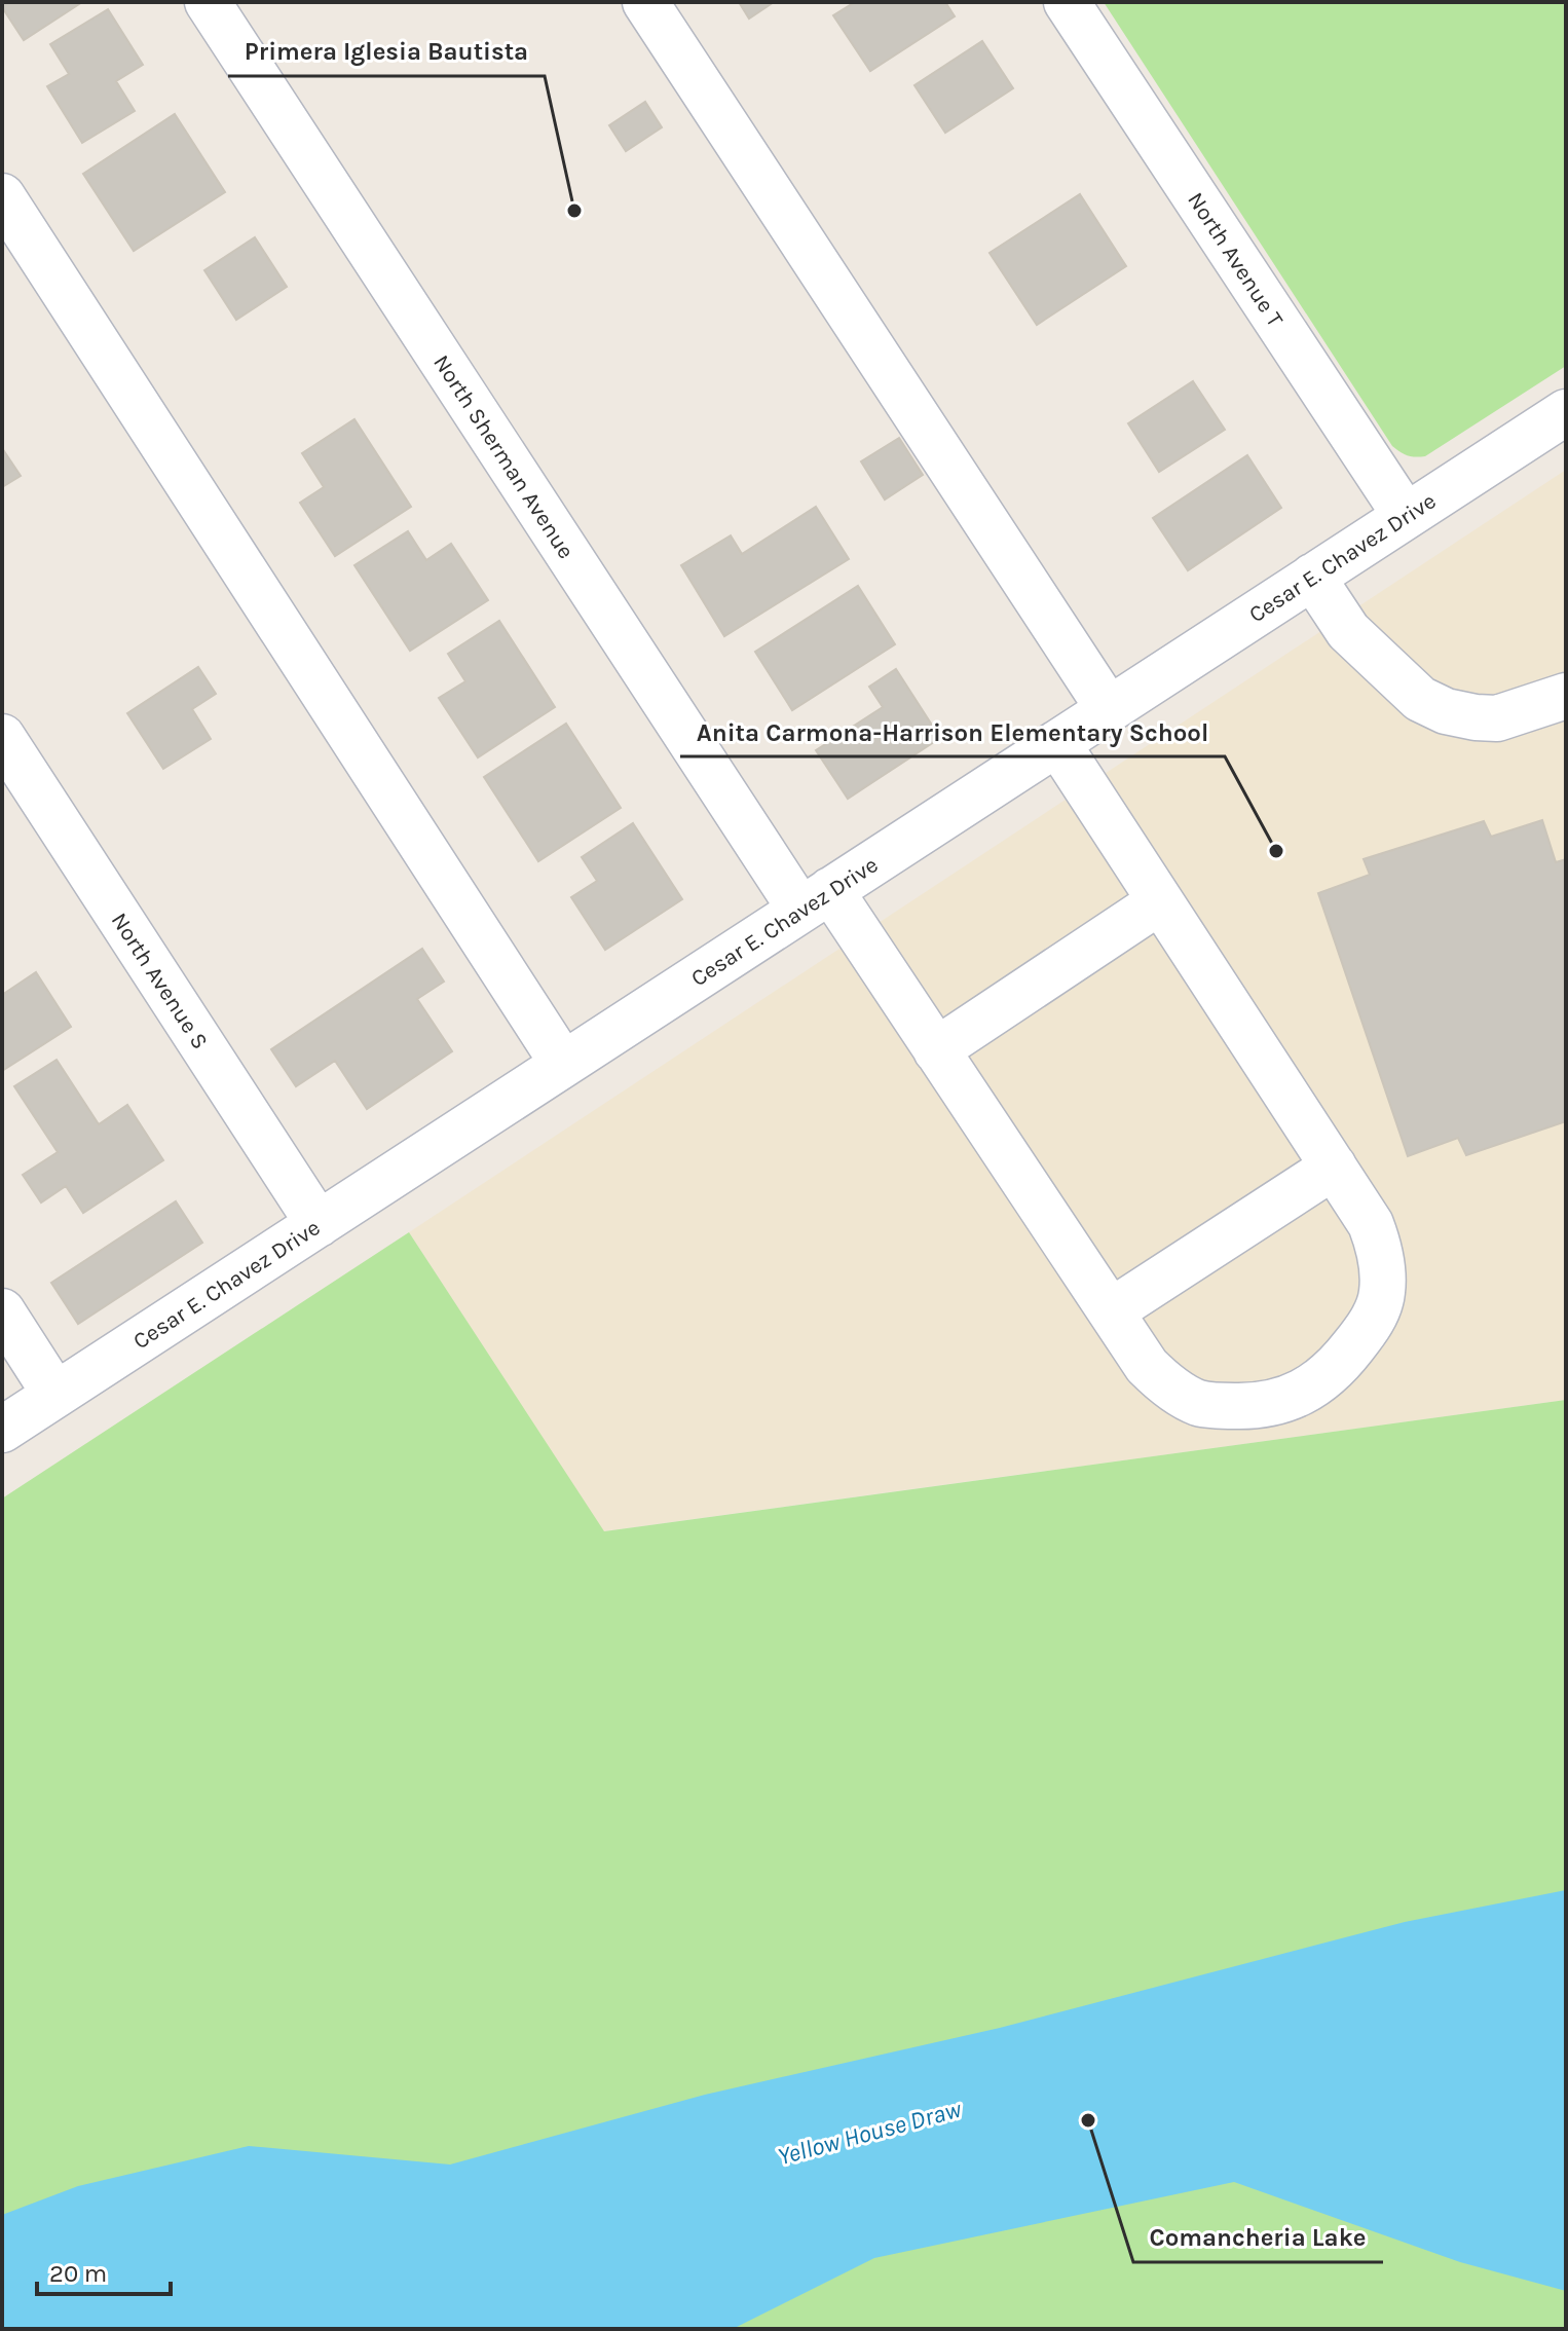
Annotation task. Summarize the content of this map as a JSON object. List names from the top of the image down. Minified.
{"streets":{"street":["North Avenue T","North Sherman Avenue","Cesar E. Chavez Drive","North Avenue S"]},"crossings":[["North Avenue T","Cesar E. Chavez Drive"],["North Sherman Avenue","Cesar E. Chavez Drive"],["Cesar E. Chavez Drive","North Avenue S"]],"water":["Yellow House Draw"],"places":["Primera Iglesia Bautista","Anita Carmona-Harrison Elementary School","Comancheria Lake"],"scale_bar":"20 m"}
